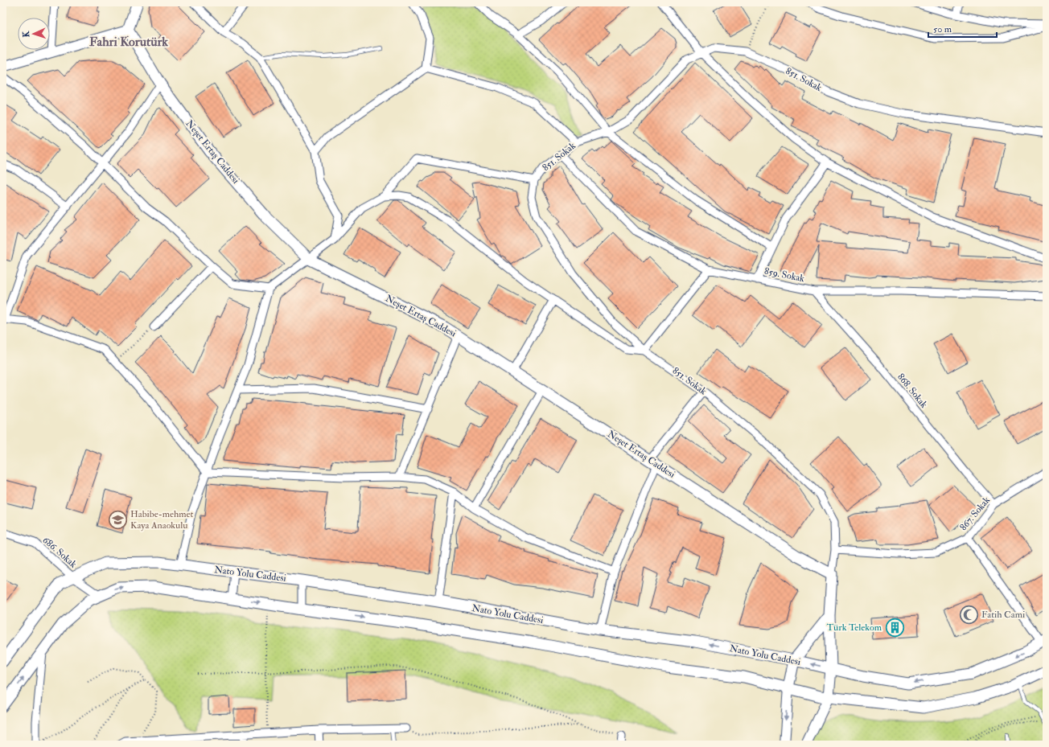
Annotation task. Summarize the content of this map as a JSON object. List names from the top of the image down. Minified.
{"streets":{"main road":["851. Sokak","Neşet Ertaş Caddesi","Nato Yolu Caddesi"],"street":["859. Sokak","868. Sokak","867. Sokak","686. Sokak"]},"crossings":[["851. Sokak","Neşet Ertaş Caddesi"],["851. Sokak","859. Sokak"],["851. Sokak","867. Sokak"],["851. Sokak","Nato Yolu Caddesi"],["859. Sokak","868. Sokak"],["868. Sokak","867. Sokak"],["686. Sokak","Nato Yolu Caddesi"]],"districts":["Fahri Korutürk"],"places":{"school or university":["Habibe-mehmet Kaya Anaokulu"],"mosque":["Fatih Cami"],"building":["Türk Telekom"]},"scale_bar":"50 m","north":"left"}
